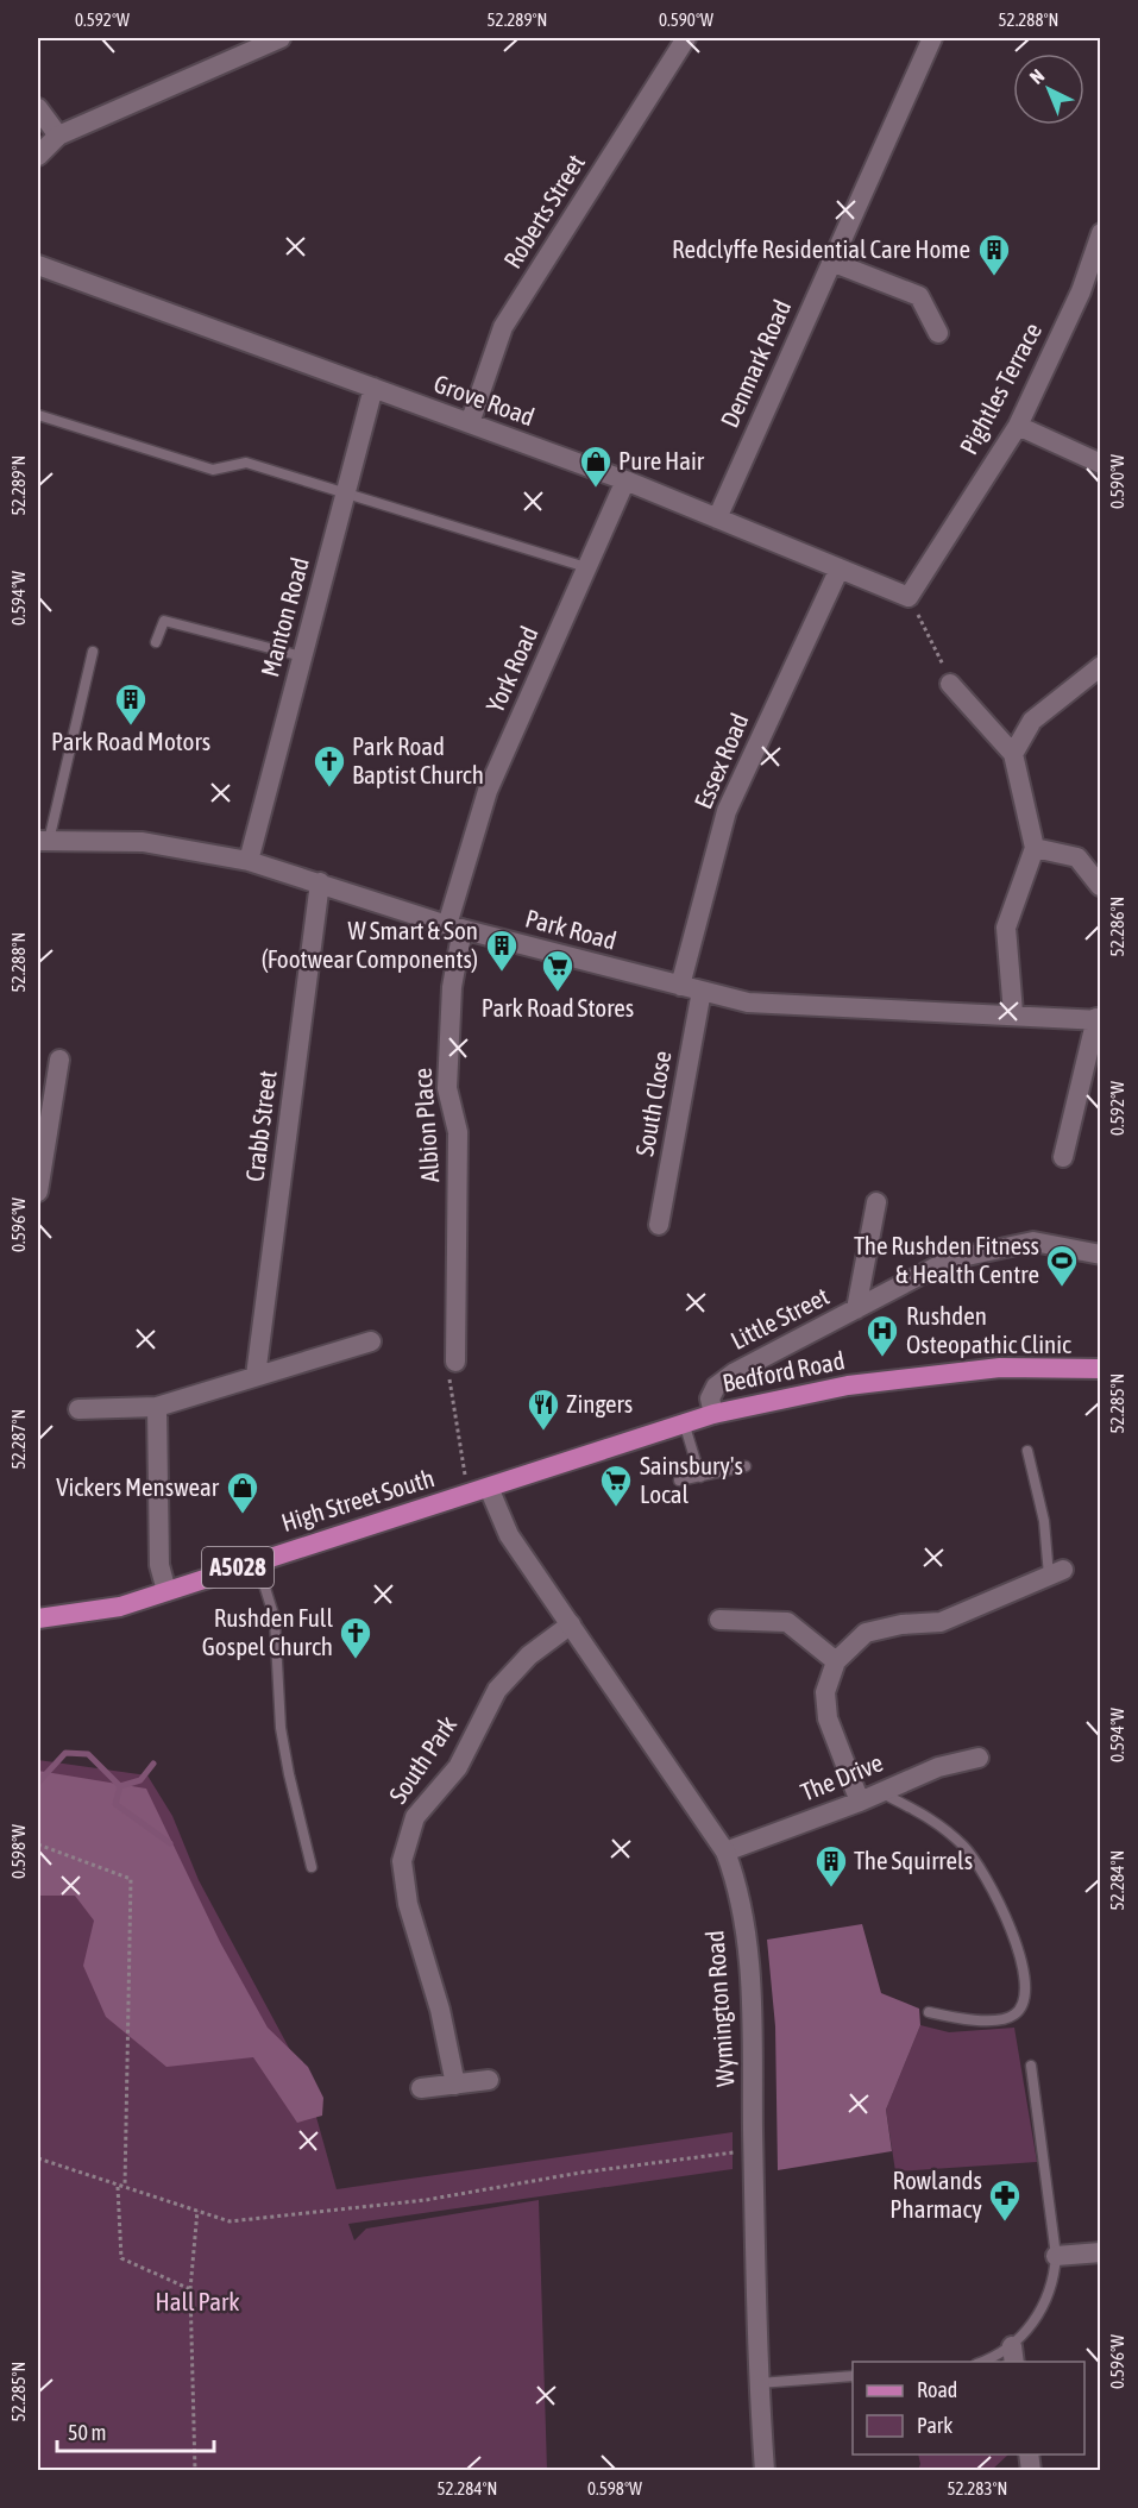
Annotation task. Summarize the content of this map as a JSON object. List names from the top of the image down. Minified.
{"streets":{"main road":["Bedford Road","High Street South","A5028"],"street":["Roberts Street","Denmark Road","Pightles Terrace","Grove Road","Manton Road","York Road","Essex Road","Park Road","South Close","Albion Place","Crabb Street","Little Street","South Park","The Drive","Wymington Road"]},"crossings":[["Roberts Street","Grove Road"],["Denmark Road","Grove Road"],["Pightles Terrace","Grove Road"],["Grove Road","Manton Road"],["Grove Road","York Road"],["Grove Road","Essex Road"],["Manton Road","Park Road"],["York Road","Park Road"],["York Road","Albion Place"],["Essex Road","Park Road"],["Park Road","South Close"],["Park Road","Albion Place"],["Park Road","Crabb Street"],["Little Street","Bedford Road"],["Bedford Road","High Street South"],["Bedford Road","Wymington Road"],["High Street South","Wymington Road"],["South Park","Wymington Road"],["The Drive","Wymington Road"]],"parks":["Hall Park"],"places":{"building":["Redclyffe Residential Care Home","Park Road Motors","W Smart & Son (Footwear Components)","The Squirrels"],"shop":["Pure Hair","Vickers Menswear"],"church":["Park Road Baptist Church","Rushden Full Gospel Church"],"supermarket":["Park Road Stores","Sainsbury's Local"],"sports":["The Rushden Fitness & Health Centre"],"hospital":["Rushden Osteopathic Clinic"],"restaurant":["Zingers"],"pharmacy":["Rowlands Pharmacy"]},"legend":["Road","Park"],"scale_bar":"50 m","north":"top left","coordinates":["0.592°W","52.289°N","0.590°W","52.288°N","0.594°W","52.286°N","0.596°W","52.285°N","52.287°N","0.598°W","52.284°N","52.283°N"]}
